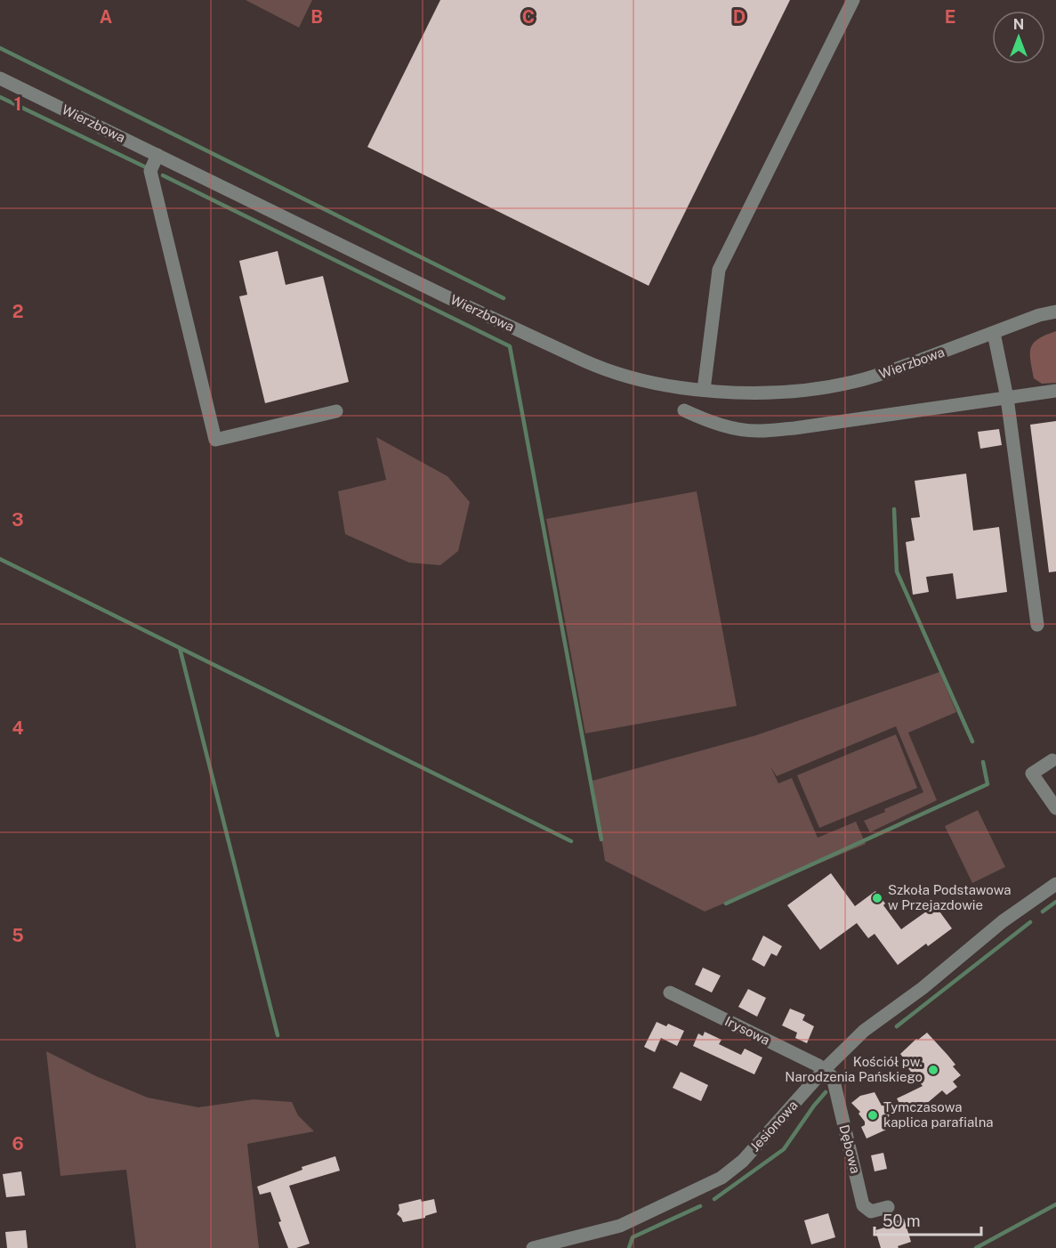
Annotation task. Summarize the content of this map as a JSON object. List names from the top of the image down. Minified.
{"streets":{"street":["Wierzbowa","Irysowa","Jesionowa","Dębowa"]},"crossings":[["Irysowa","Jesionowa"],["Irysowa","Dębowa"],["Jesionowa","Dębowa"]],"places":["Szkoła Podstawowa w Przejazdowie","Kościół pw. Narodzenia Pańskiego","Tymczasowa kaplica parafialna"],"scale_bar":"50 m","north":"top","grid":{"columns":["A","B","C","D","E"],"rows":["1","2","3","4","5","6"]}}
